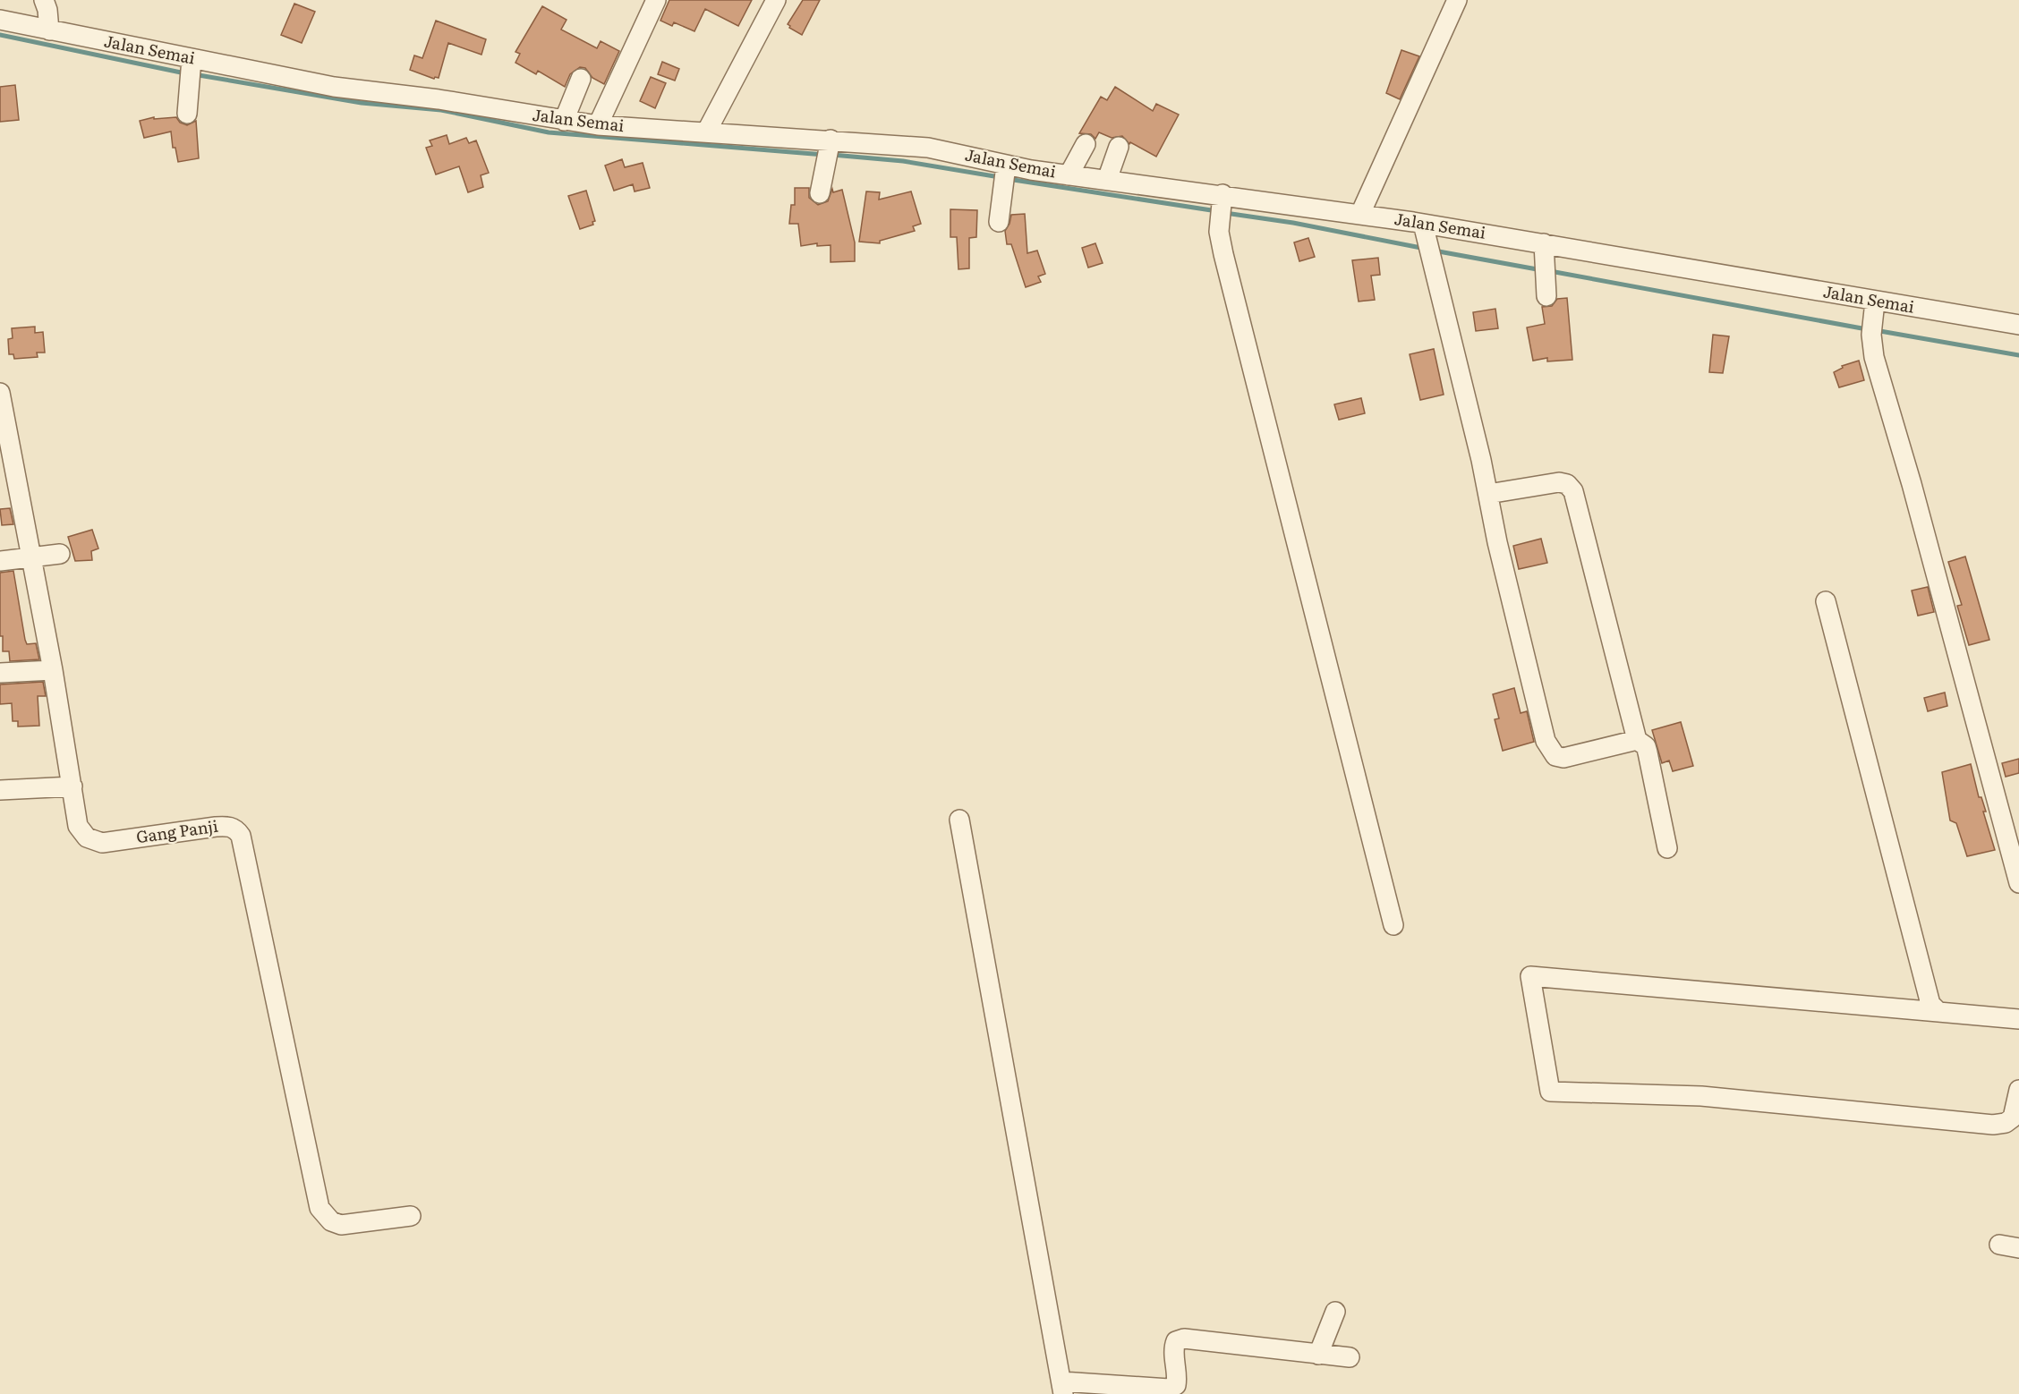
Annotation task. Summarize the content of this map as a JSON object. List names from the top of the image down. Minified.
{"streets":{"street":["Jalan Semai","Gang Panji"]}}
